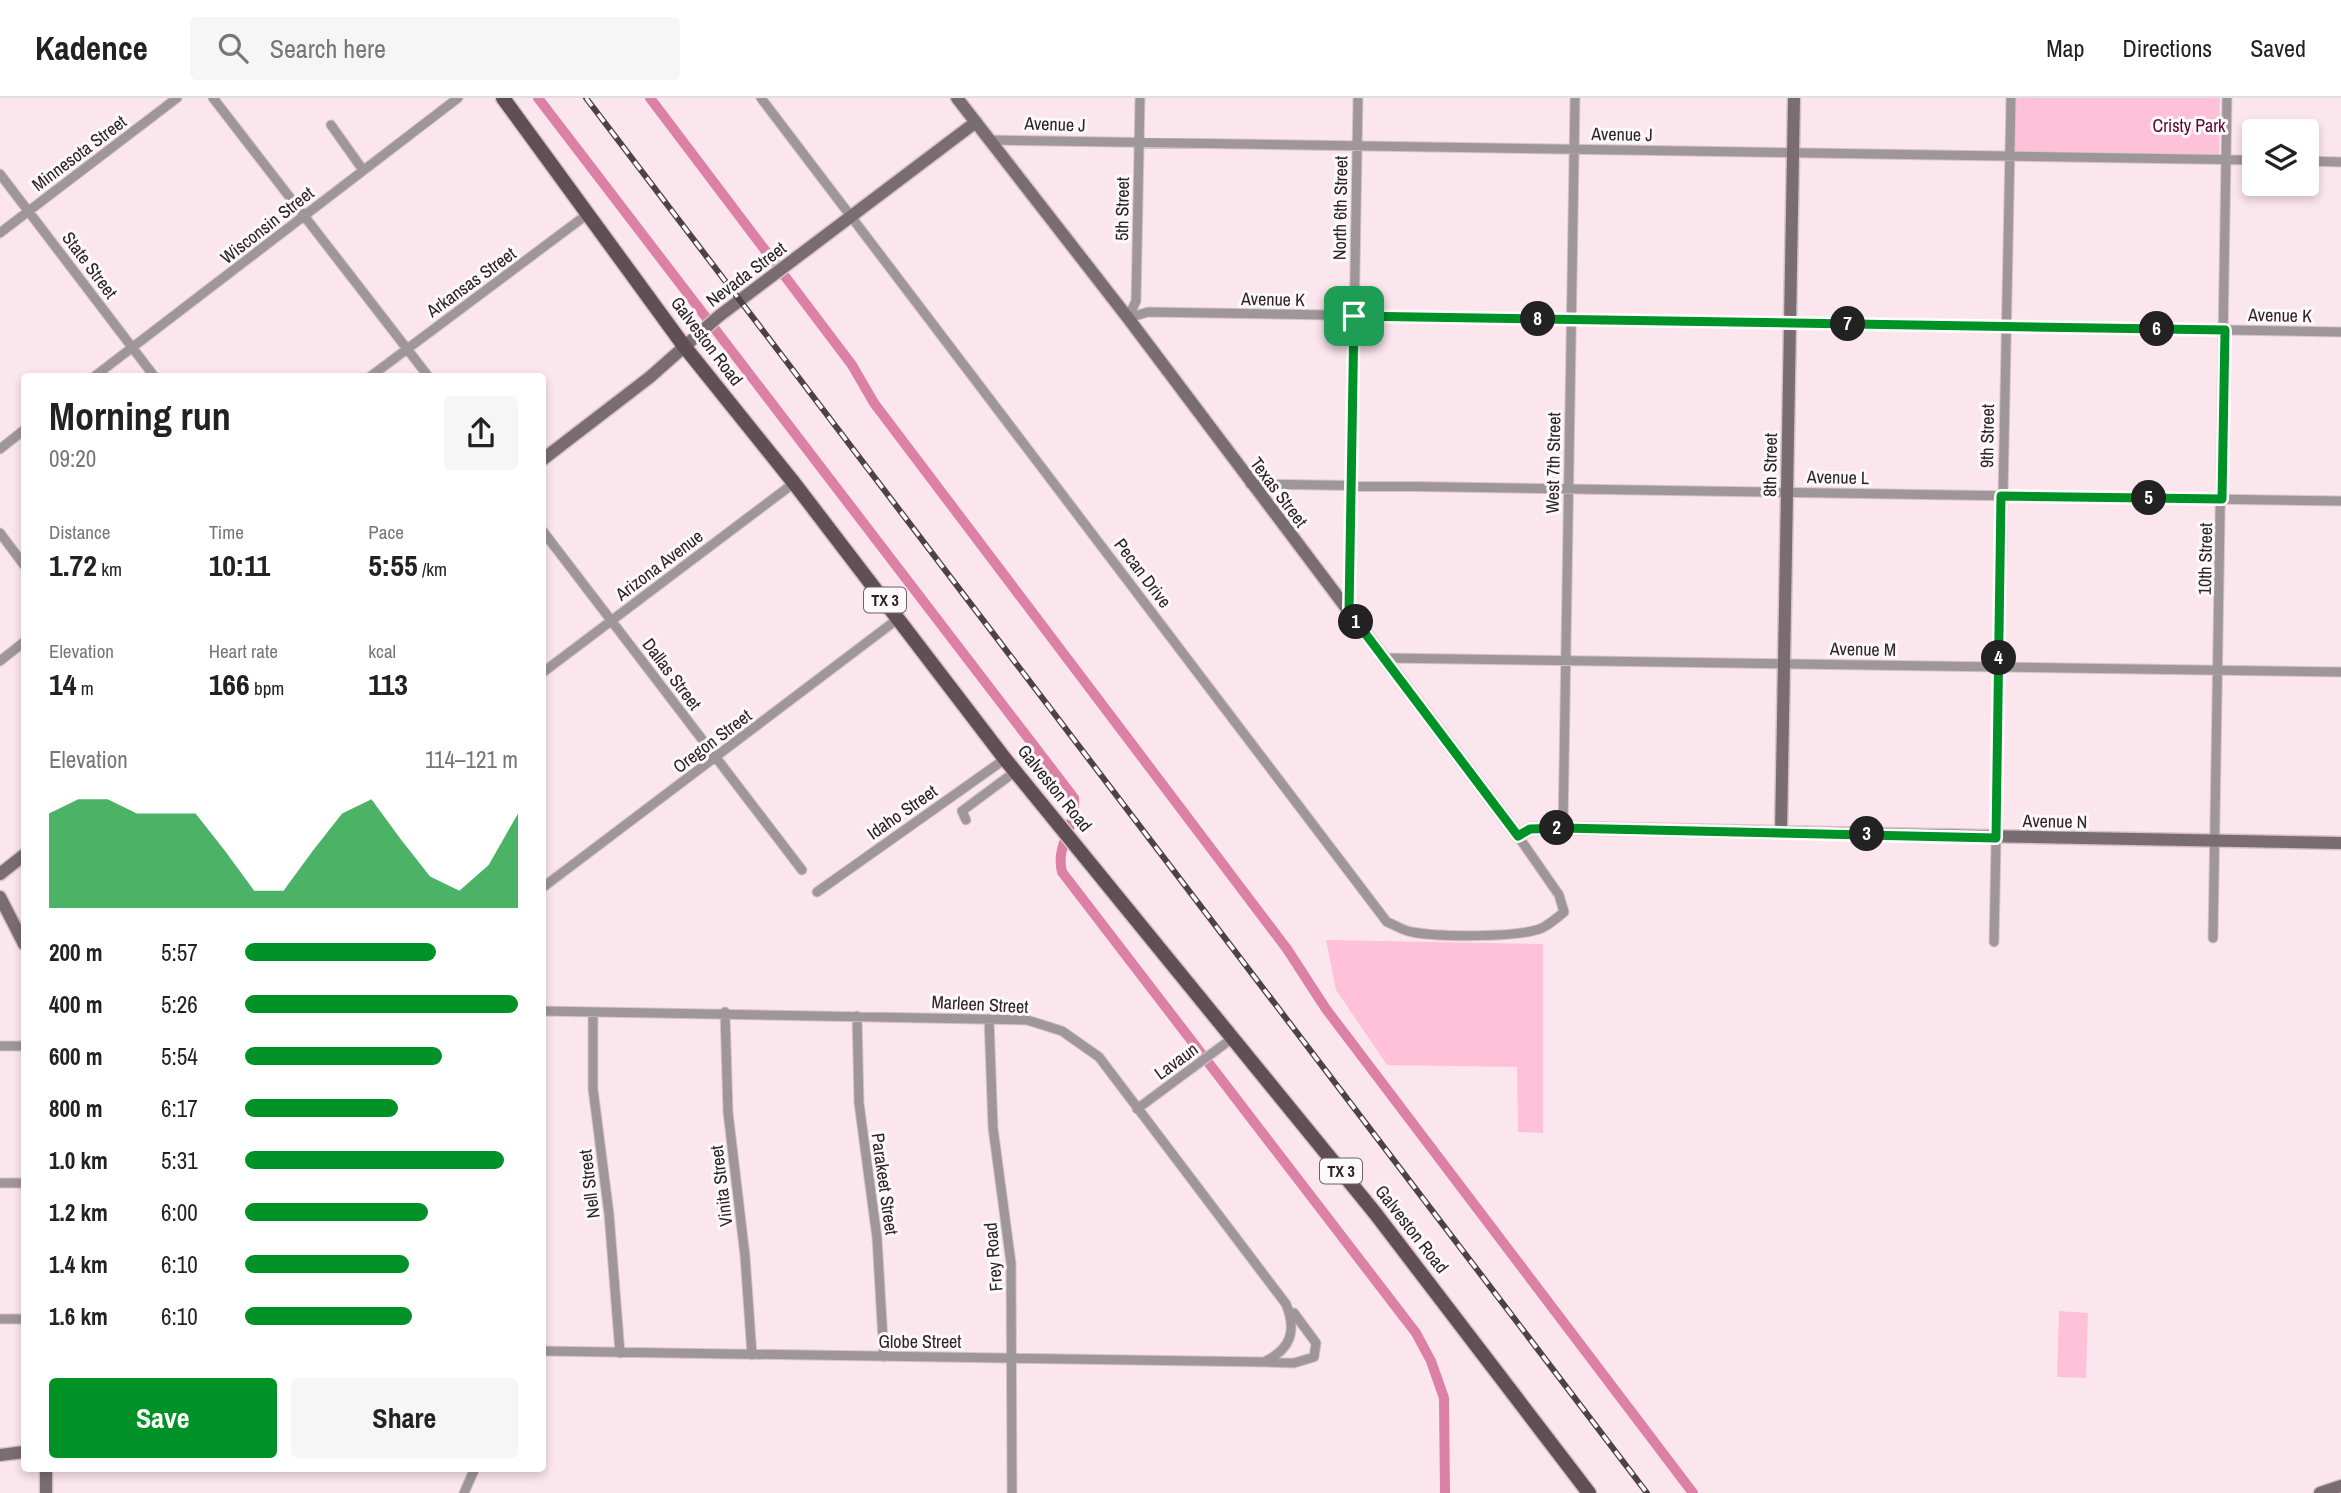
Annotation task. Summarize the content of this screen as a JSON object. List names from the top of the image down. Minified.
{"streets":{"main road":["Galveston Road","TX 3"],"street":["Avenue J","Minnesota Street","North 6th Street","5th Street","Wisconsin Street","State Street","Nevada Street","Arkansas Street","Avenue K","9th Street","West 7th Street","8th Street","Avenue L","Texas Street","10th Street","Arizona Avenue","Pecan Drive","Avenue M","Dallas Street","Oregon Street","Idaho Street","Avenue N","Marleen Street","Lavaun","Nell Street","Parakeet Street","Vinita Street","Frey Road","Globe Street"]},"crossings":[["Avenue J","North 6th Street"],["Avenue J","5th Street"],["Avenue J","9th Street"],["Avenue J","West 7th Street"],["Avenue J","8th Street"],["Avenue J","Texas Street"],["Avenue J","10th Street"],["Minnesota Street","State Street"],["North 6th Street","Avenue K"],["North 6th Street","Avenue L"],["North 6th Street","Texas Street"],["5th Street","Avenue K"],["5th Street","Texas Street"],["Wisconsin Street","State Street"],["Nevada Street","Galveston Road"],["Nevada Street","Texas Street"],["Nevada Street","Pecan Drive"],["Arkansas Street","Galveston Road"],["Avenue K","9th Street"],["Avenue K","West 7th Street"],["Avenue K","8th Street"],["Avenue K","Texas Street"],["Avenue K","10th Street"],["Galveston Road","Arizona Avenue"],["Galveston Road","Oregon Street"],["Galveston Road","Idaho Street"],["Galveston Road","Lavaun"],["9th Street","Avenue L"],["9th Street","Avenue M"],["9th Street","Avenue N"],["West 7th Street","Avenue L"],["West 7th Street","Avenue M"],["West 7th Street","Avenue N"],["8th Street","Avenue L"],["8th Street","Avenue M"],["8th Street","Avenue N"],["Avenue L","Texas Street"],["Avenue L","10th Street"],["Texas Street","Pecan Drive"],["Texas Street","Avenue M"],["Texas Street","Avenue N"],["10th Street","Avenue M"],["10th Street","Avenue N"],["Arizona Avenue","Dallas Street"],["Dallas Street","Oregon Street"],["Marleen Street","Lavaun"],["Marleen Street","Nell Street"],["Marleen Street","Parakeet Street"],["Marleen Street","Vinita Street"],["Marleen Street","Frey Road"],["Marleen Street","Globe Street"],["Nell Street","Globe Street"],["Parakeet Street","Globe Street"],["Vinita Street","Globe Street"],["Frey Road","Globe Street"]],"parks":["Cristy Park"],"page":{"header":"Kadence","search":"Search here","nav":["Map","Directions","Saved"],"pins":["8","7","6","5","1","4","2","3"],"heading":["Morning run","09:20"],"stats":[["Distance","1.72 km"],["Time","10:11"],["Pace","5:55 /km"],["Elevation","14 m"],["Heart rate","166 bpm"],["kcal","113"]],"chart":["Elevation","114–121 m"],"list":[{"name":"200 m","note":"5:57"},{"name":"400 m","note":"5:26"},{"name":"600 m","note":"5:54"},{"name":"800 m","note":"6:17"},{"name":"1.0 km","note":"5:31"},{"name":"1.2 km","note":"6:00"},{"name":"1.4 km","note":"6:10"},{"name":"1.6 km","note":"6:10"}],"buttons":["Save","Share"]}}
